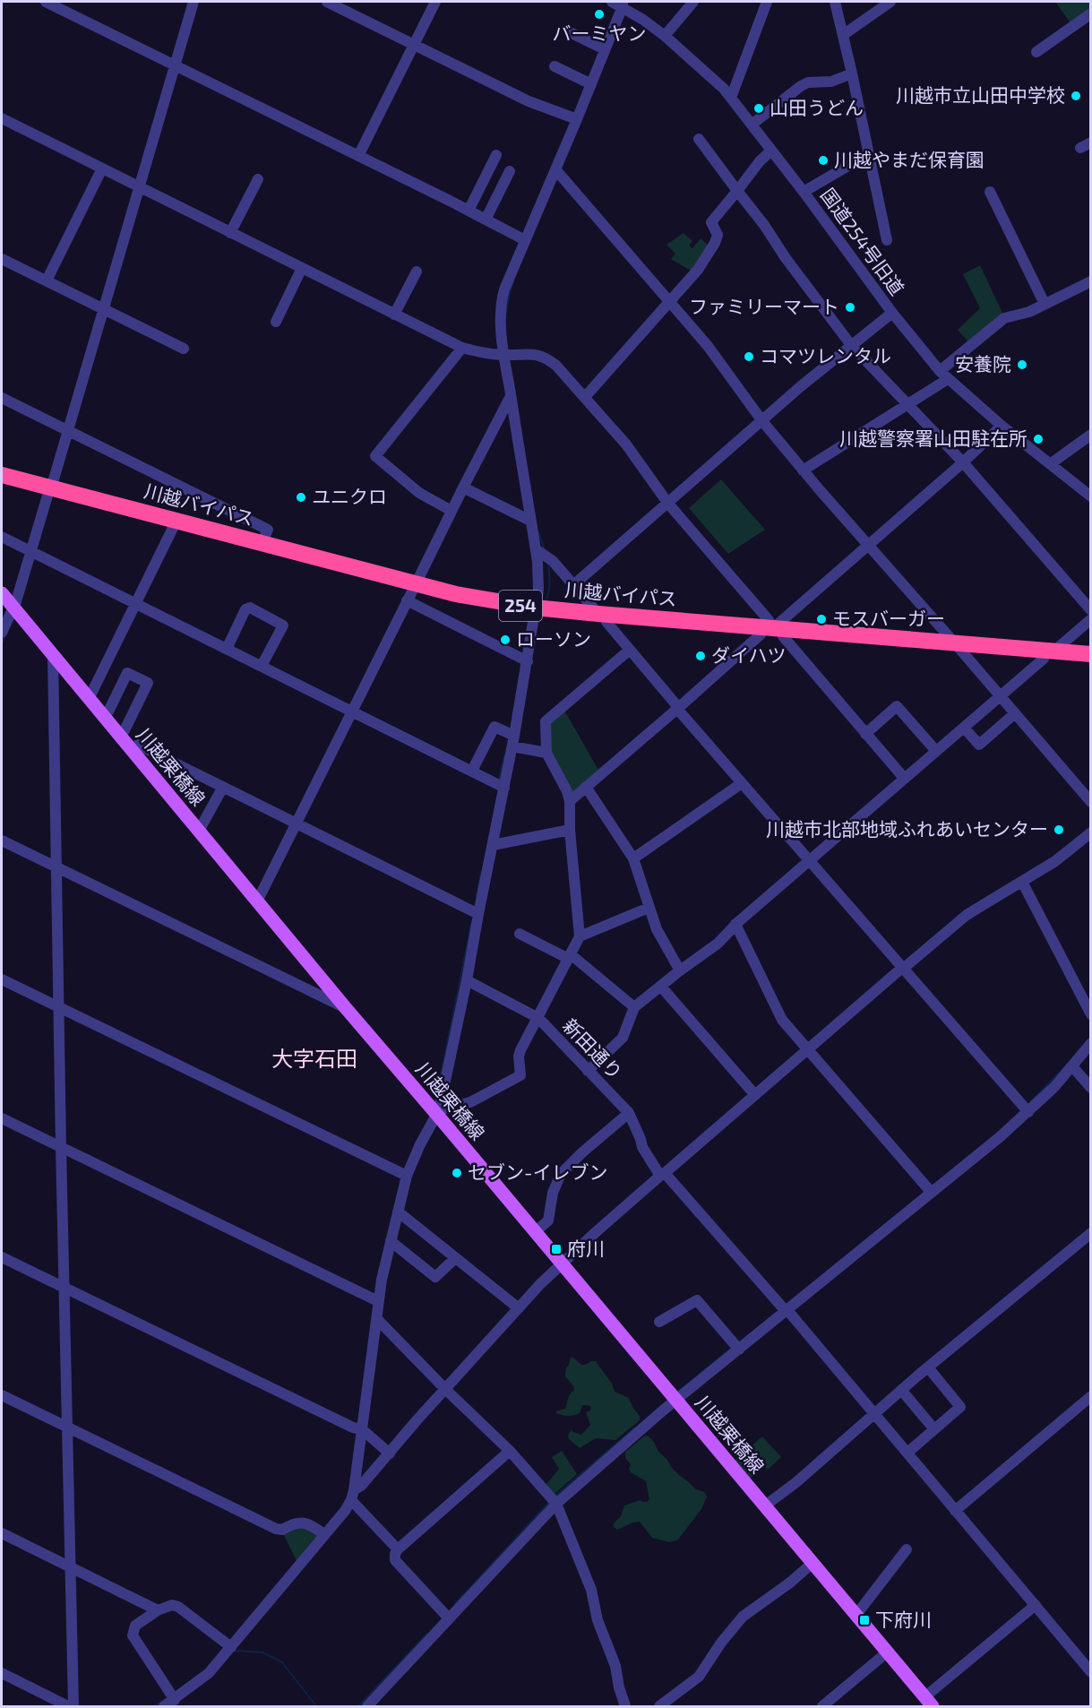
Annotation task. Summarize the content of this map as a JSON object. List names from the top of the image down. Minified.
{"streets":{"highway":["川越バイパス","254"],"main road":["川越栗橋線"],"street":["国道254号旧道","新田通り"]},"districts":["大字石田"],"places":{"other":["バーミヤン","川越市立山田中学校","山田うどん","川越やまだ保育園","ファミリーマート","コマツレンタル","安養院","川越警察署山田駐在所","ユニクロ","モスバーガー","ローソン","ダイハツ","川越市北部地域ふれあいセンター","セブン-イレブン"],"transit":["府川","下府川"]}}
